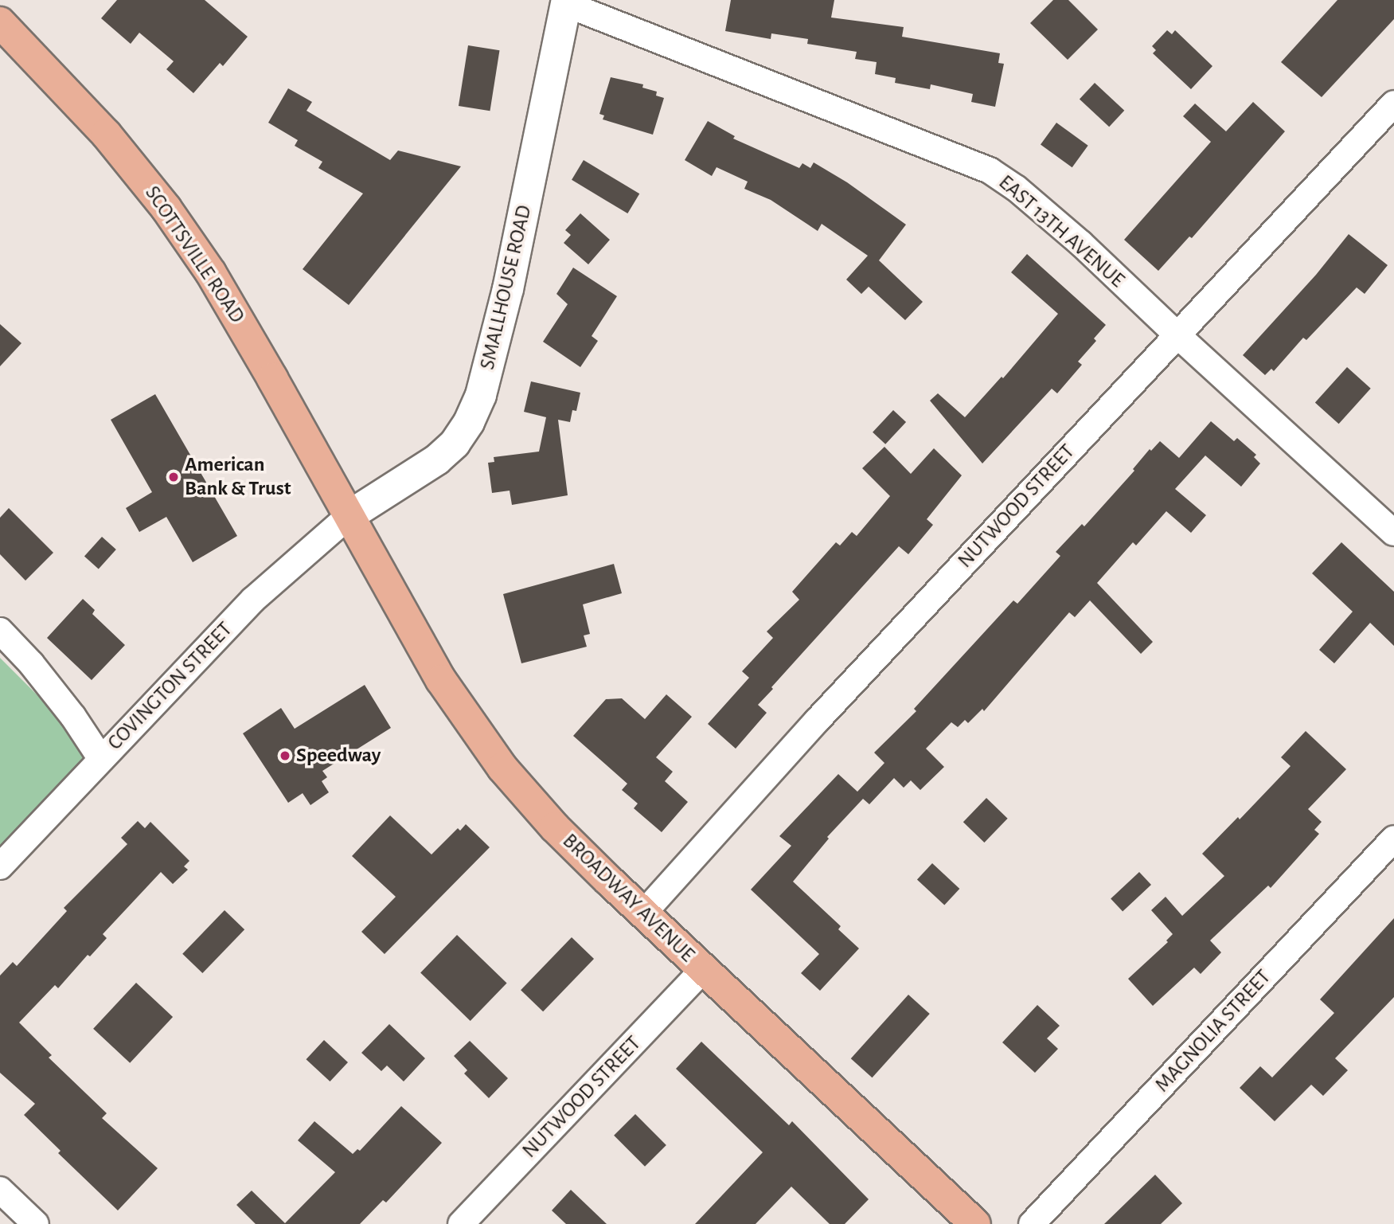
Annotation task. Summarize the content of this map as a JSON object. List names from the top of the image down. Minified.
{"streets":{"main road":["SCOTTSVILLE ROAD","BROADWAY AVENUE"],"street":["EAST 13TH AVENUE","SMALLHOUSE ROAD","NUTWOOD STREET","COVINGTON STREET","MAGNOLIA STREET"]},"crossings":[["EAST 13TH AVENUE","SMALLHOUSE ROAD"],["EAST 13TH AVENUE","NUTWOOD STREET"],["SCOTTSVILLE ROAD","SMALLHOUSE ROAD"],["SCOTTSVILLE ROAD","COVINGTON STREET"],["SCOTTSVILLE ROAD","BROADWAY AVENUE"],["SMALLHOUSE ROAD","COVINGTON STREET"],["SMALLHOUSE ROAD","BROADWAY AVENUE"],["NUTWOOD STREET","BROADWAY AVENUE"],["COVINGTON STREET","BROADWAY AVENUE"]],"places":["American Bank & Trust","Speedway"]}
